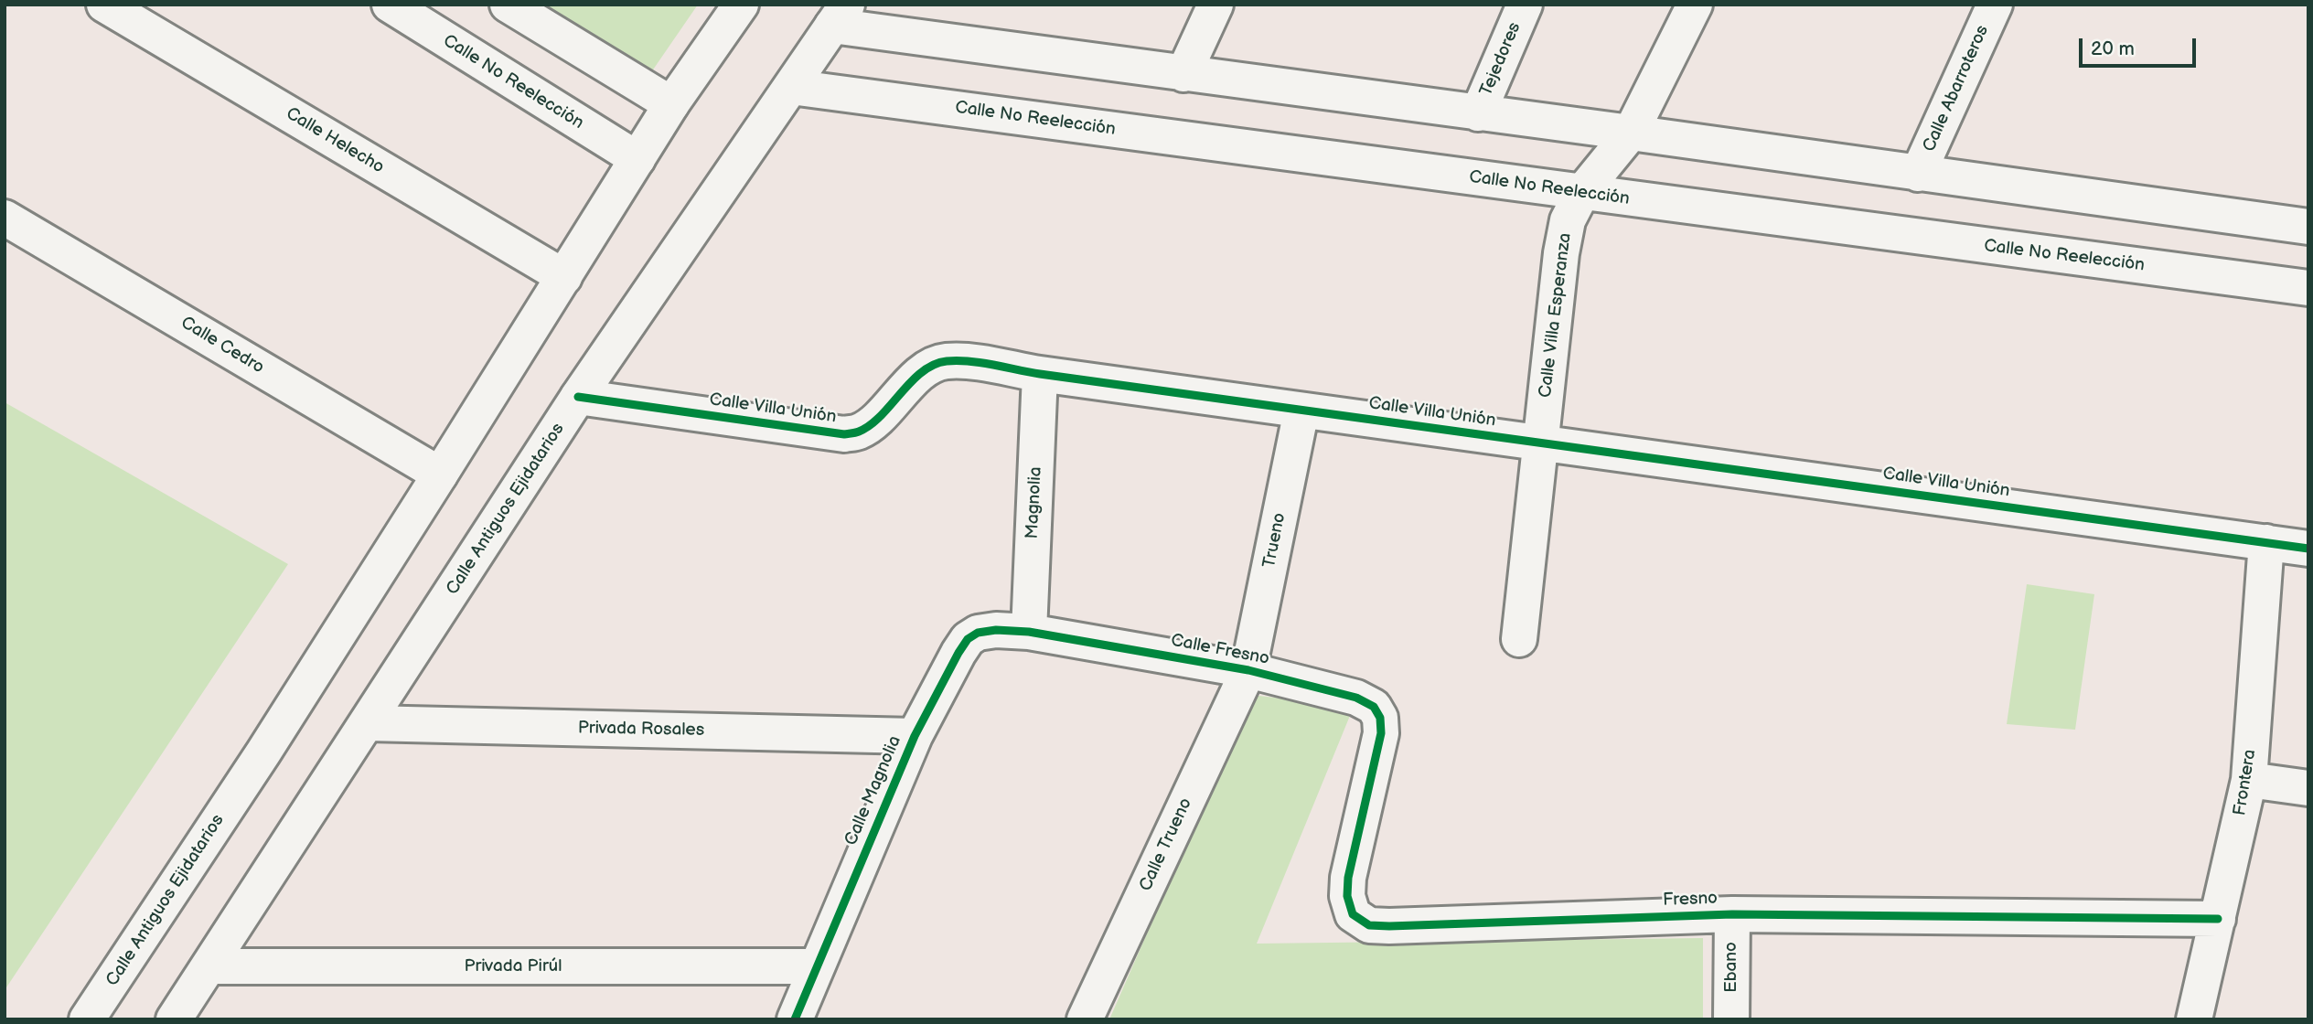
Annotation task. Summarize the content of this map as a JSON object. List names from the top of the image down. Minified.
{"streets":{"street":["Tejedores","Calle No Reelección","Calle Abarroteros","Calle Helecho","Calle Villa Esperanza","Calle Cedro","Calle Villa Unión","Magnolia","Calle Antiguos Ejidatarios","Trueno","Calle Fresno","Privada Rosales","Frontera","Calle Magnolia","Calle Trueno","Fresno","Privada Pirúl","Ebano"]},"crossings":[["Calle No Reelección","Calle Villa Esperanza"],["Calle No Reelección","Calle Antiguos Ejidatarios"],["Calle Helecho","Calle Antiguos Ejidatarios"],["Calle Villa Esperanza","Calle Villa Unión"],["Calle Cedro","Calle Antiguos Ejidatarios"],["Calle Villa Unión","Magnolia"],["Calle Villa Unión","Calle Antiguos Ejidatarios"],["Calle Villa Unión","Trueno"],["Calle Villa Unión","Frontera"],["Magnolia","Calle Fresno"],["Magnolia","Calle Magnolia"],["Calle Antiguos Ejidatarios","Privada Rosales"],["Calle Antiguos Ejidatarios","Privada Pirúl"],["Trueno","Calle Fresno"],["Trueno","Calle Trueno"],["Calle Fresno","Calle Magnolia"],["Calle Fresno","Calle Trueno"],["Calle Fresno","Fresno"],["Privada Rosales","Calle Magnolia"],["Frontera","Fresno"],["Calle Magnolia","Privada Pirúl"],["Fresno","Ebano"]],"scale_bar":"20 m"}
